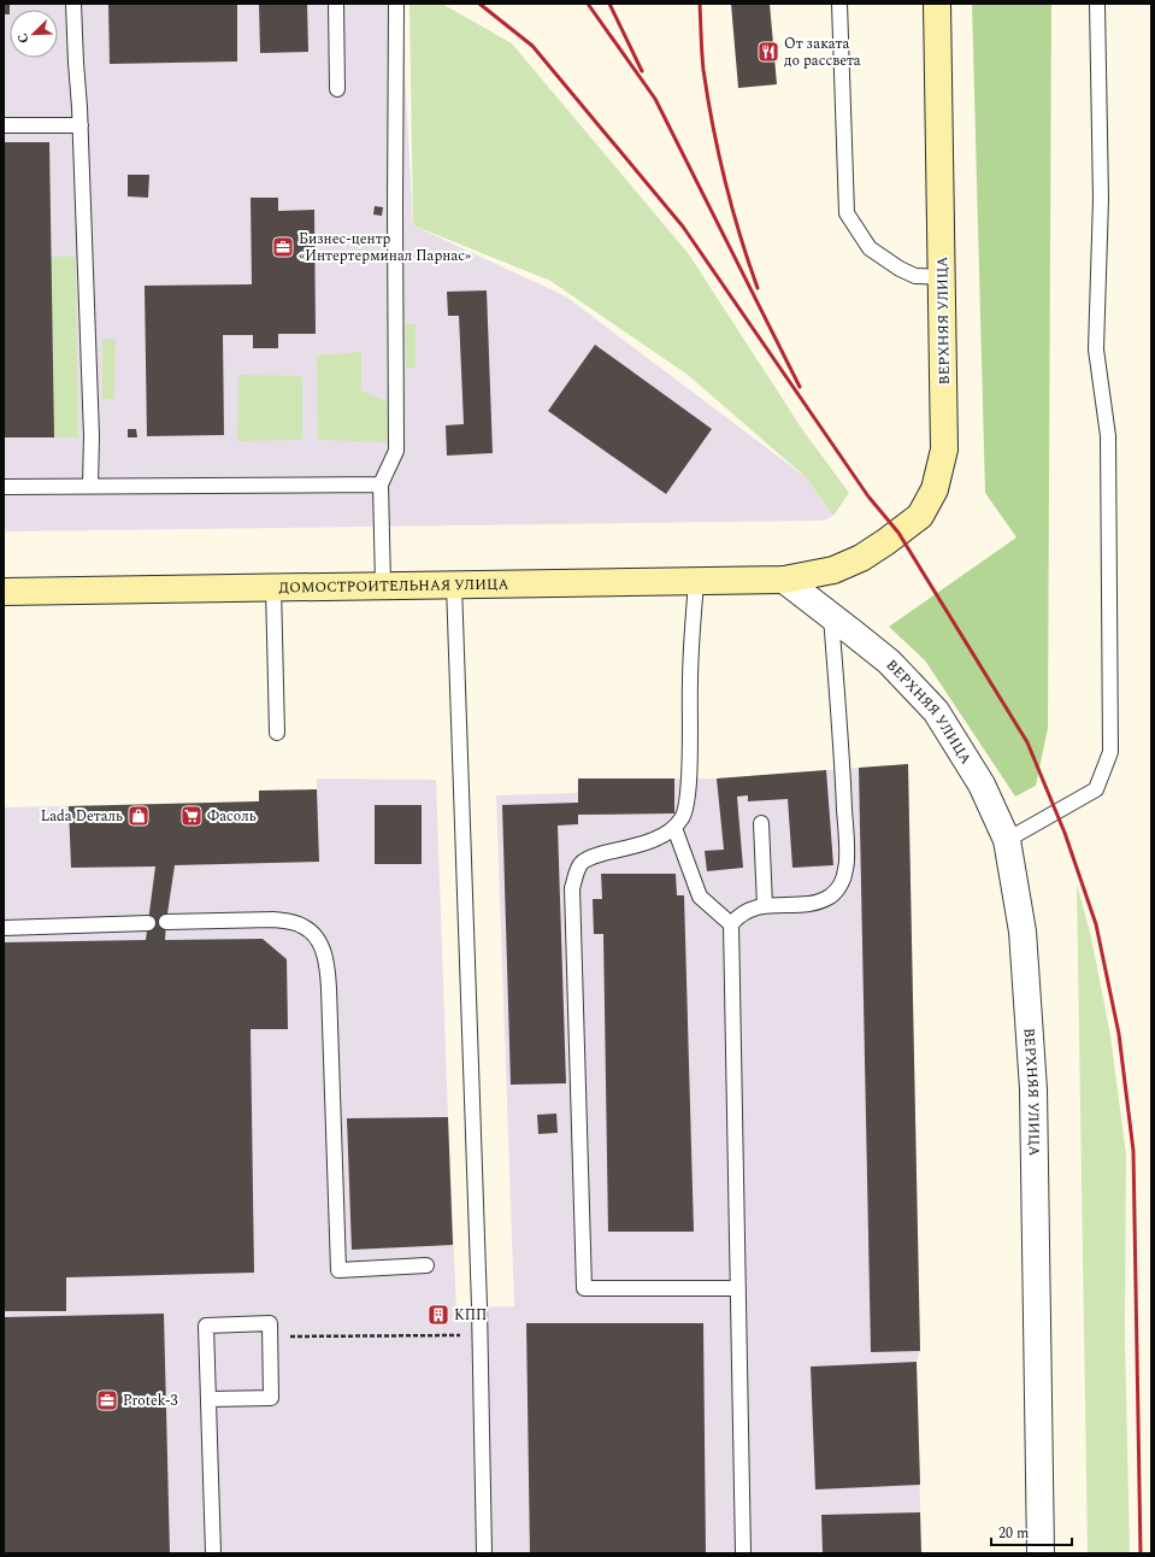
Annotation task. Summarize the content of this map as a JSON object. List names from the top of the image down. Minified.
{"streets":{"street":["ВЕРХНЯЯ УЛИЦА","ДОМОСТРОИТЕЛЬНАЯ УЛИЦА"]},"crossings":[["ВЕРХНЯЯ УЛИЦА","ДОМОСТРОИТЕЛЬНАЯ УЛИЦА"]],"places":{"restaurant":["От заката до рассвета"],"office":["Бизнес-центр «Интертерминал Парнас»","Protek-3"],"shop":["Lada Dеталь"],"supermarket":["Фасоль"],"building":["КПП"]},"scale_bar":"20 m","north":"bottom left"}
